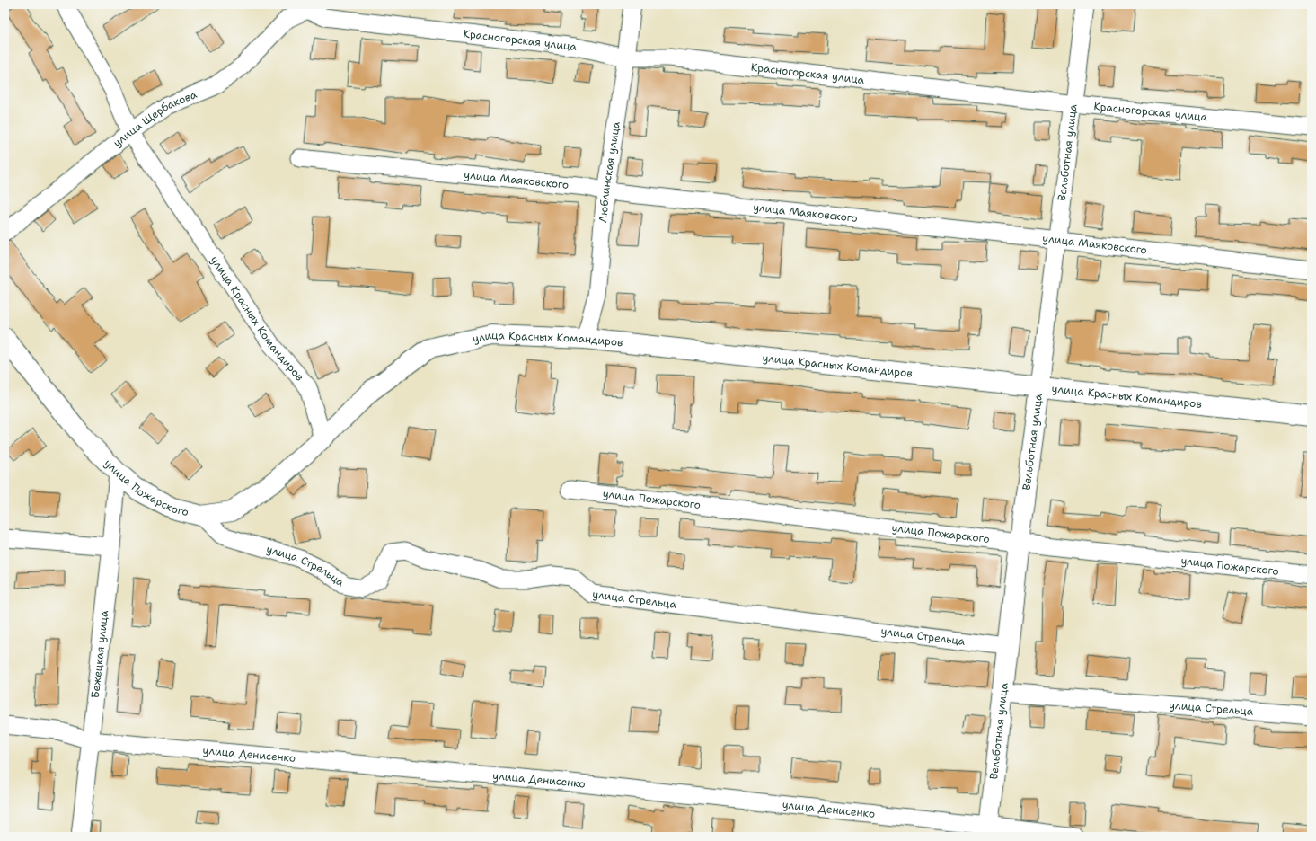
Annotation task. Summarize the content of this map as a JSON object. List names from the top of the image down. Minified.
{"streets":{"street":["Красногорская улица","улица Щербакова","Вельботная улица","Люблинская улица","улица Маяковского","улица Красных Командиров","улица Пожарского","улица Стрельца","Бежецкая улица","улица Денисенко"]},"crossings":[["Красногорская улица","улица Щербакова"],["Красногорская улица","Вельботная улица"],["Красногорская улица","Люблинская улица"],["улица Щербакова","улица Красных Командиров"],["Вельботная улица","улица Маяковского"],["Вельботная улица","улица Красных Командиров"],["Вельботная улица","улица Пожарского"],["Вельботная улица","улица Стрельца"],["Вельботная улица","улица Денисенко"],["Люблинская улица","улица Маяковского"],["Люблинская улица","улица Красных Командиров"],["улица Красных Командиров","улица Пожарского"],["улица Пожарского","улица Стрельца"],["улица Пожарского","Бежецкая улица"],["Бежецкая улица","улица Денисенко"]]}
